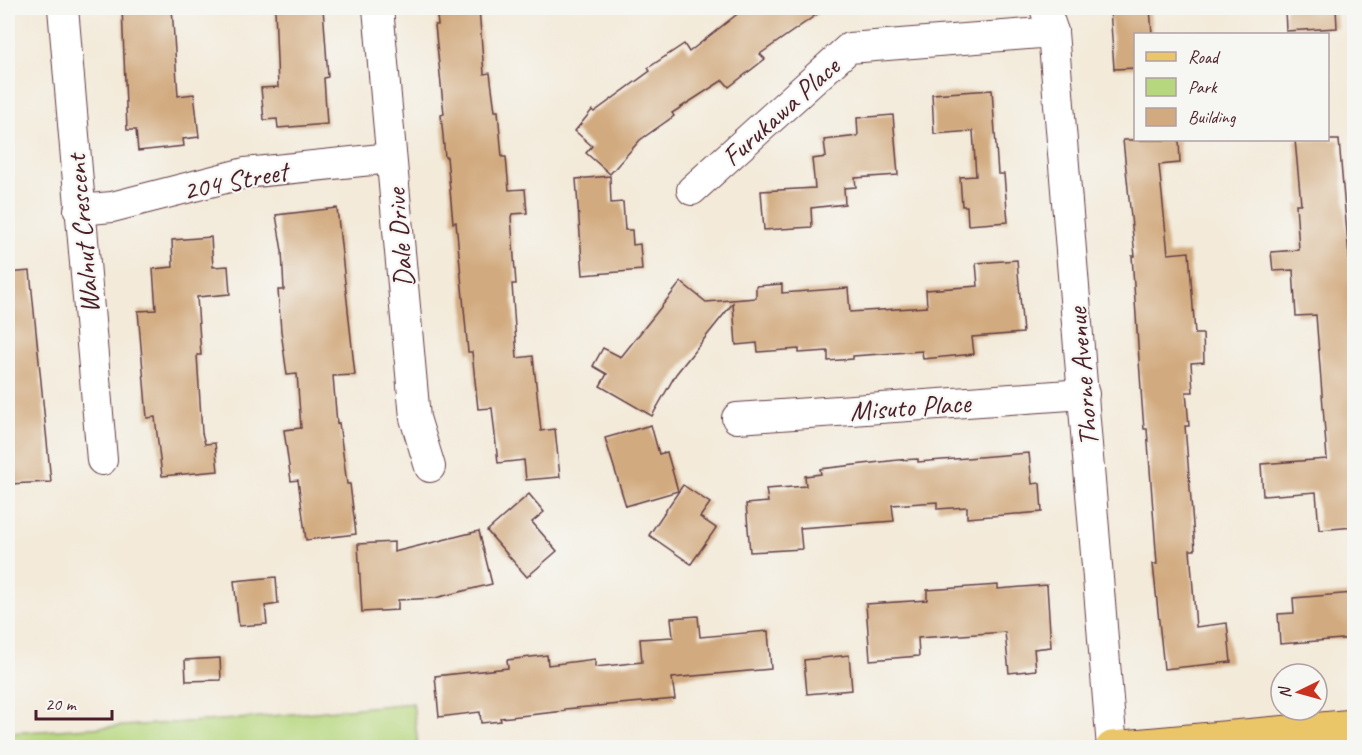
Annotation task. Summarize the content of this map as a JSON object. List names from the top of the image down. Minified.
{"streets":{"street":["Furukawa Place","204 Street","Walnut Crescent","Dale Drive","Thorne Avenue","Misuto Place"]},"crossings":[["Furukawa Place","Thorne Avenue"],["204 Street","Walnut Crescent"],["204 Street","Dale Drive"],["Thorne Avenue","Misuto Place"]],"legend":["Road","Park","Building"],"scale_bar":"20 m","north":"left"}
